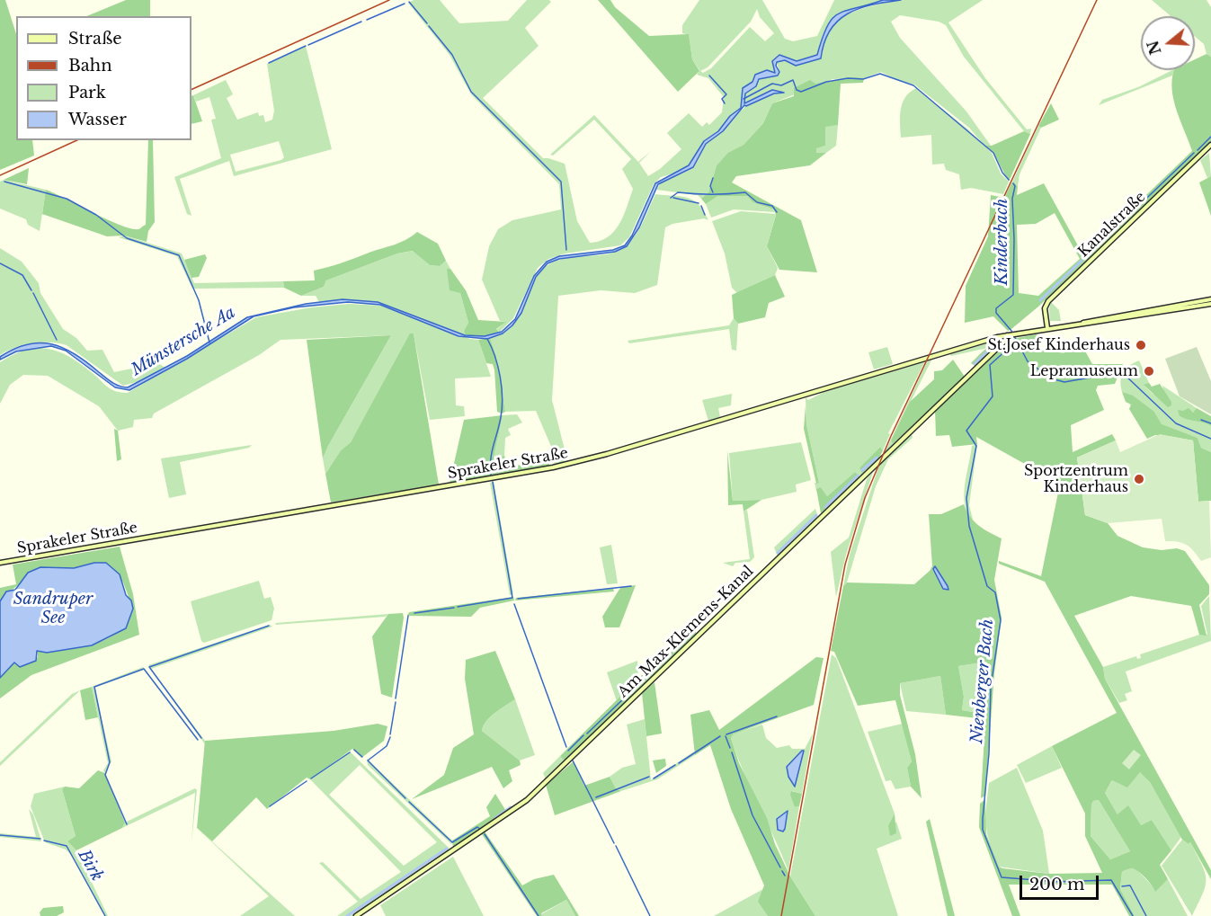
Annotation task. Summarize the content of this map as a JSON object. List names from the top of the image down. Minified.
{"streets":{"main road":["Kanalstraße","Sprakeler Straße","Am Max-Klemens-Kanal"]},"crossings":[["Kanalstraße","Sprakeler Straße"],["Sprakeler Straße","Am Max-Klemens-Kanal"]],"water":["Kinderbach","Münstersche Aa","Sandruper See","Nienberger Bach","Birk"],"places":["St.Josef Kinderhaus","Lepramuseum","Sportzentrum Kinderhaus"],"legend":["Straße","Bahn","Park","Wasser"],"scale_bar":"200 m","north":"left"}
